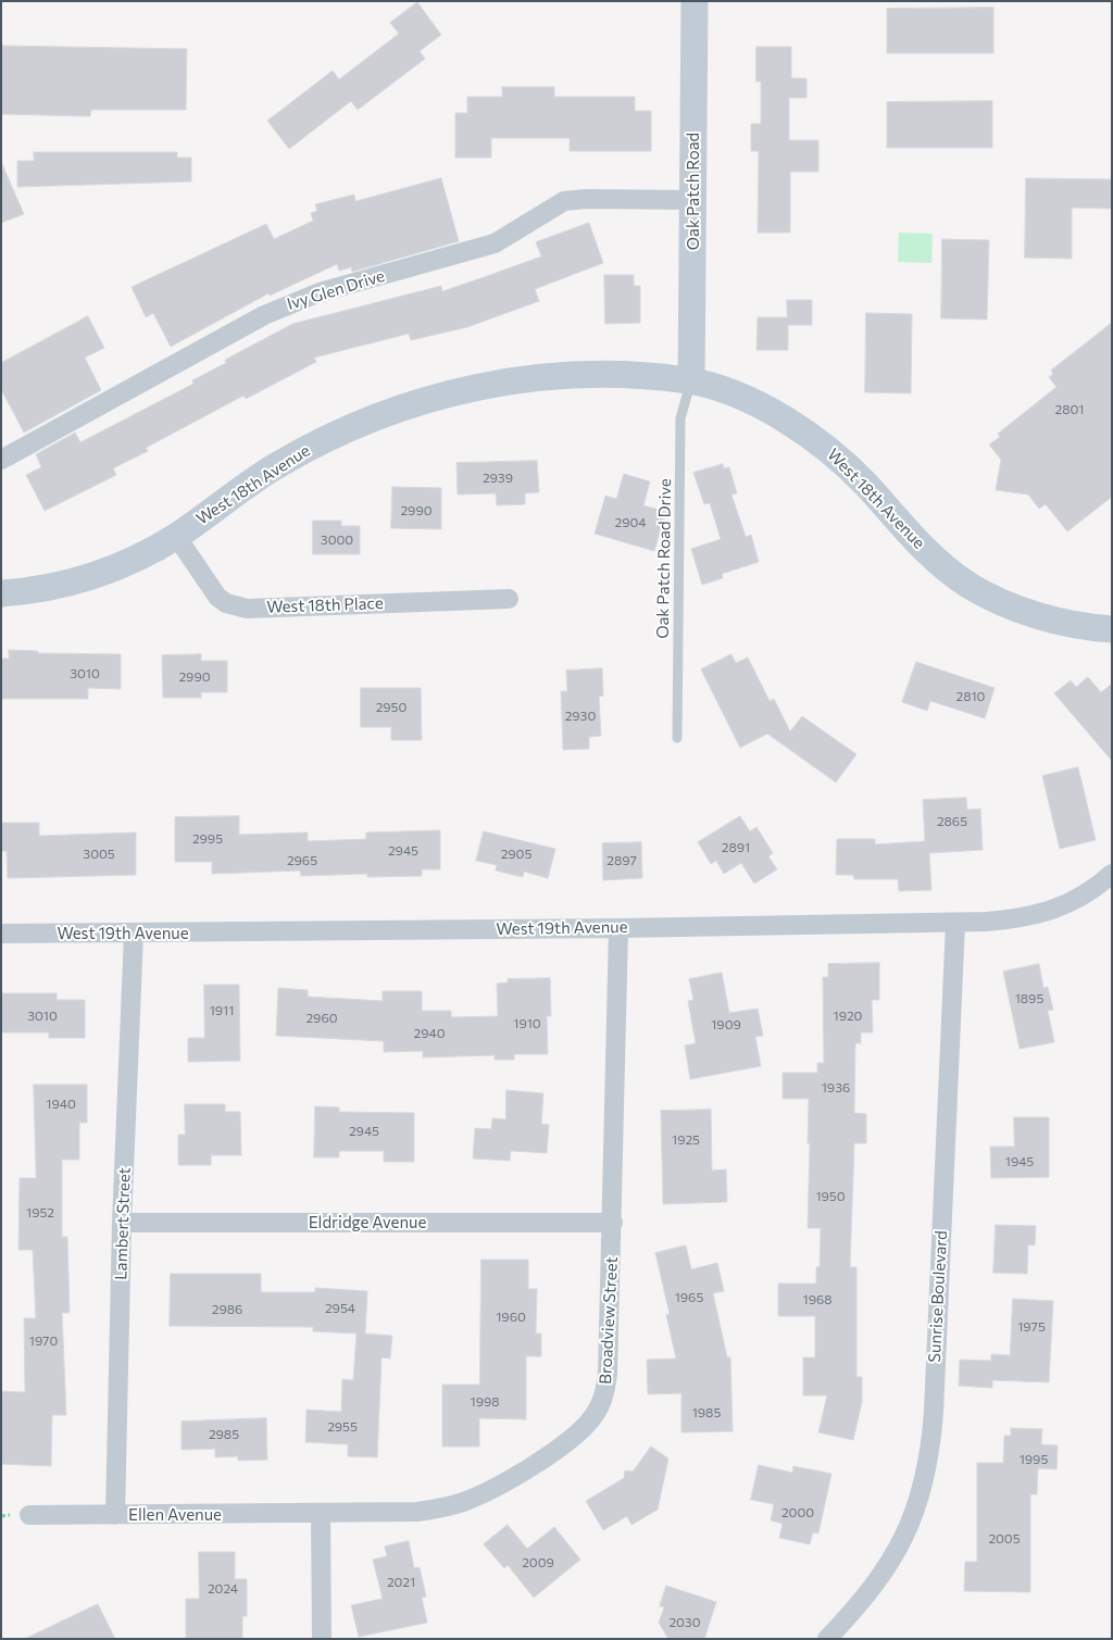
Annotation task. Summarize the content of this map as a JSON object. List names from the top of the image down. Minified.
{"streets":{"main road":["Oak Patch Road","West 18th Avenue"],"street":["Ivy Glen Drive","West 18th Place","West 19th Avenue","Eldridge Avenue","Lambert Street","Sunrise Boulevard","Broadview Street","Ellen Avenue"],"lane":["Oak Patch Road Drive"]},"crossings":[["Oak Patch Road","Ivy Glen Drive"],["Oak Patch Road","West 18th Avenue"],["Oak Patch Road","Oak Patch Road Drive"],["West 18th Avenue","Oak Patch Road Drive"],["West 18th Avenue","West 18th Place"],["West 19th Avenue","Lambert Street"],["West 19th Avenue","Sunrise Boulevard"],["West 19th Avenue","Broadview Street"],["Eldridge Avenue","Lambert Street"],["Eldridge Avenue","Broadview Street"],["Lambert Street","Ellen Avenue"],["Broadview Street","Ellen Avenue"]],"house_numbers":["2801","2939","2990","2904","3000","3010","2990","2810","2950","2930","2865","2995","2891","2945","3005","2905","2965","2897","1895","1911","3010","1920","2960","1910","1909","2940","1936","1940","2945","1925","1945","1950","1952","1965","1968","2954","2986","1960","1975","1970","1998","1985","2955","2985","1995","2000","2005","2009","2021","2024","2030"]}
